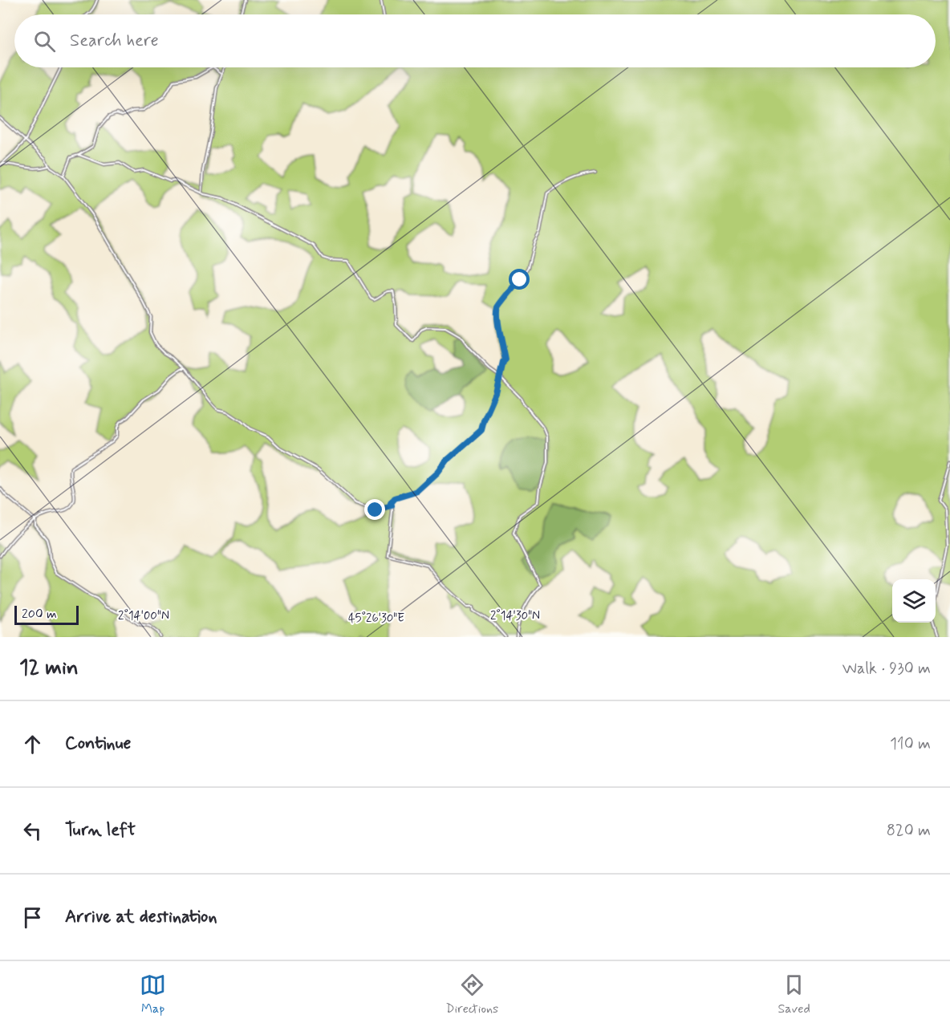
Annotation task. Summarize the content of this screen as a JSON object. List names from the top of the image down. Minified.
{"scale_bar":"200 m","page":{"search":"Search here","scale":"200 m","heading":["12 min","Walk · 930 m"],"list":[["Continue","110 m"],["Turn left","820 m"],"Arrive at destination"],"nav":["Map","Directions","Saved"]},"coordinates":["2°14'00\"N","2°14'30\"N","45°26'30\"E"]}
